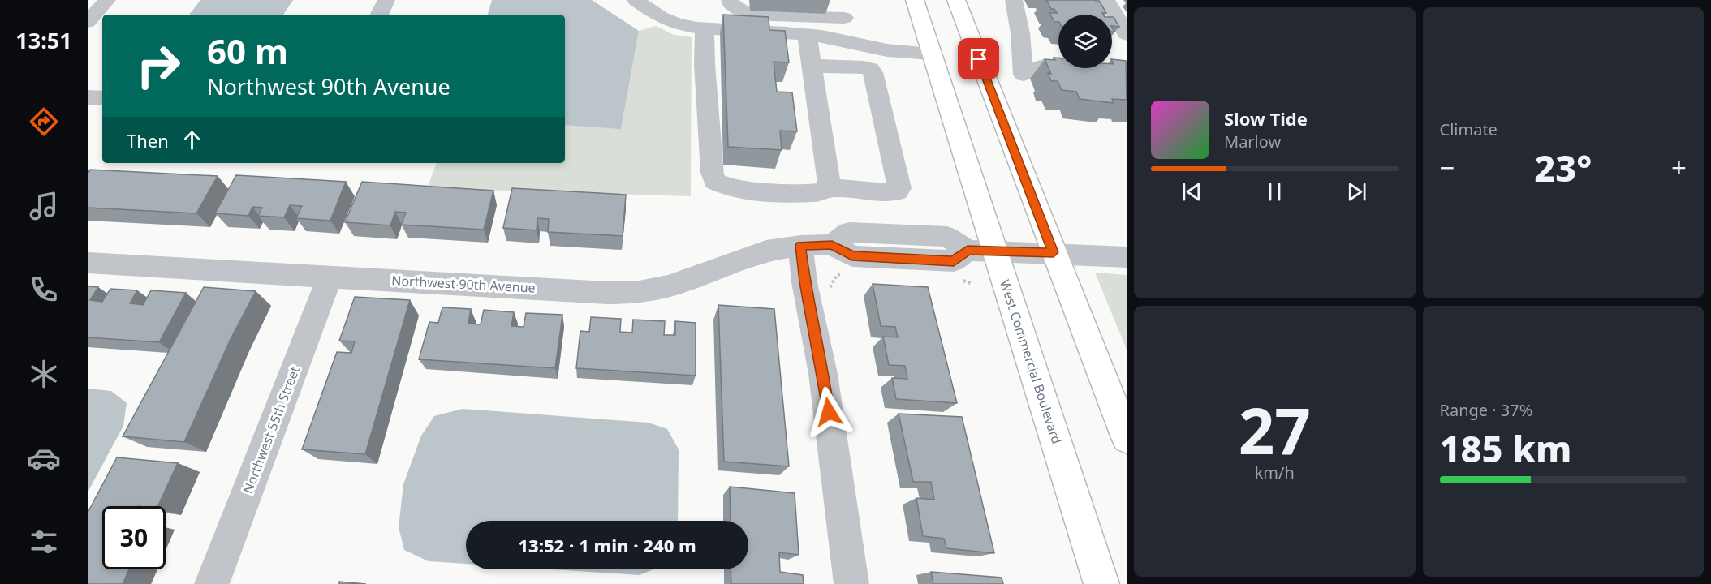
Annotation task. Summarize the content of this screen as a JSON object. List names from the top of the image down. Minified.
{"streets":{"highway":["West Commercial Boulevard"],"street":["Northwest 90th Avenue","Northwest 55th Street"]},"crossings":[["Northwest 90th Avenue","West Commercial Boulevard"],["Northwest 90th Avenue","Northwest 55th Street"]],"page":{"tabs":"13:51","tile":["Climate",["27","km/h"],["Range · 37%","185 km"]],"turn":["60 m","Northwest 90th Avenue"],"song":["Slow Tide","Marlow"],"then":"Then","heat":["−","23°","+"],"limit":"30","trip":"13:52 · 1 min · 240 m"}}
